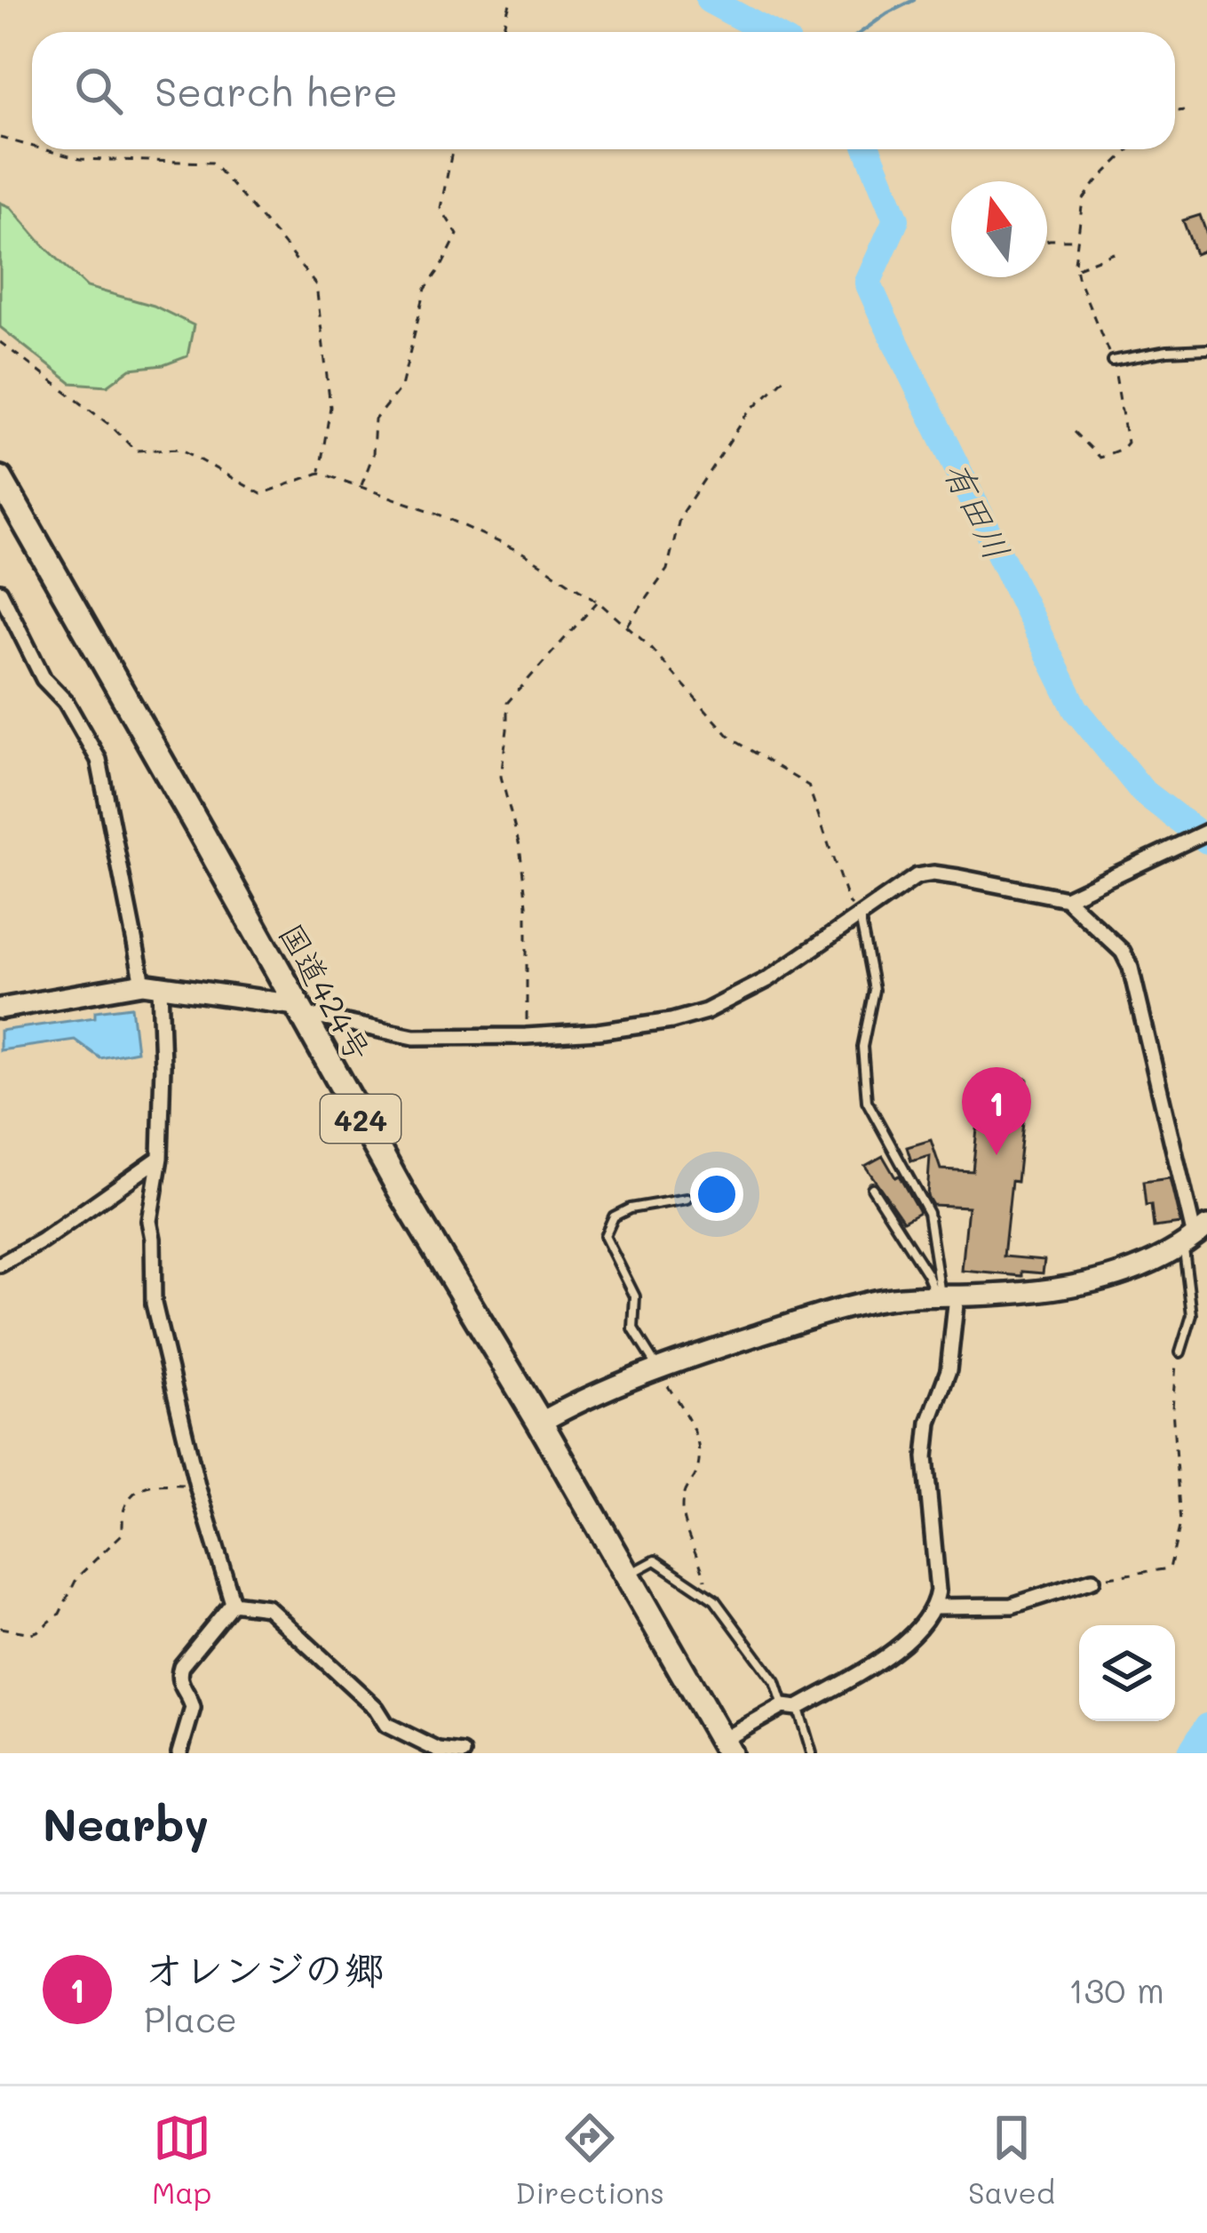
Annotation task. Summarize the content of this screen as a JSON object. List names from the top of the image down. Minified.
{"streets":{"highway":["国道424号","424"]},"water":["有田川"],"north":"top","page":{"search":"Search here","pins":"1","heading":"Nearby","list":[{"mark":"1","name":"オレンジの郷","note":"Place","value":"130 m"}],"nav":["Map","Directions","Saved"]}}
